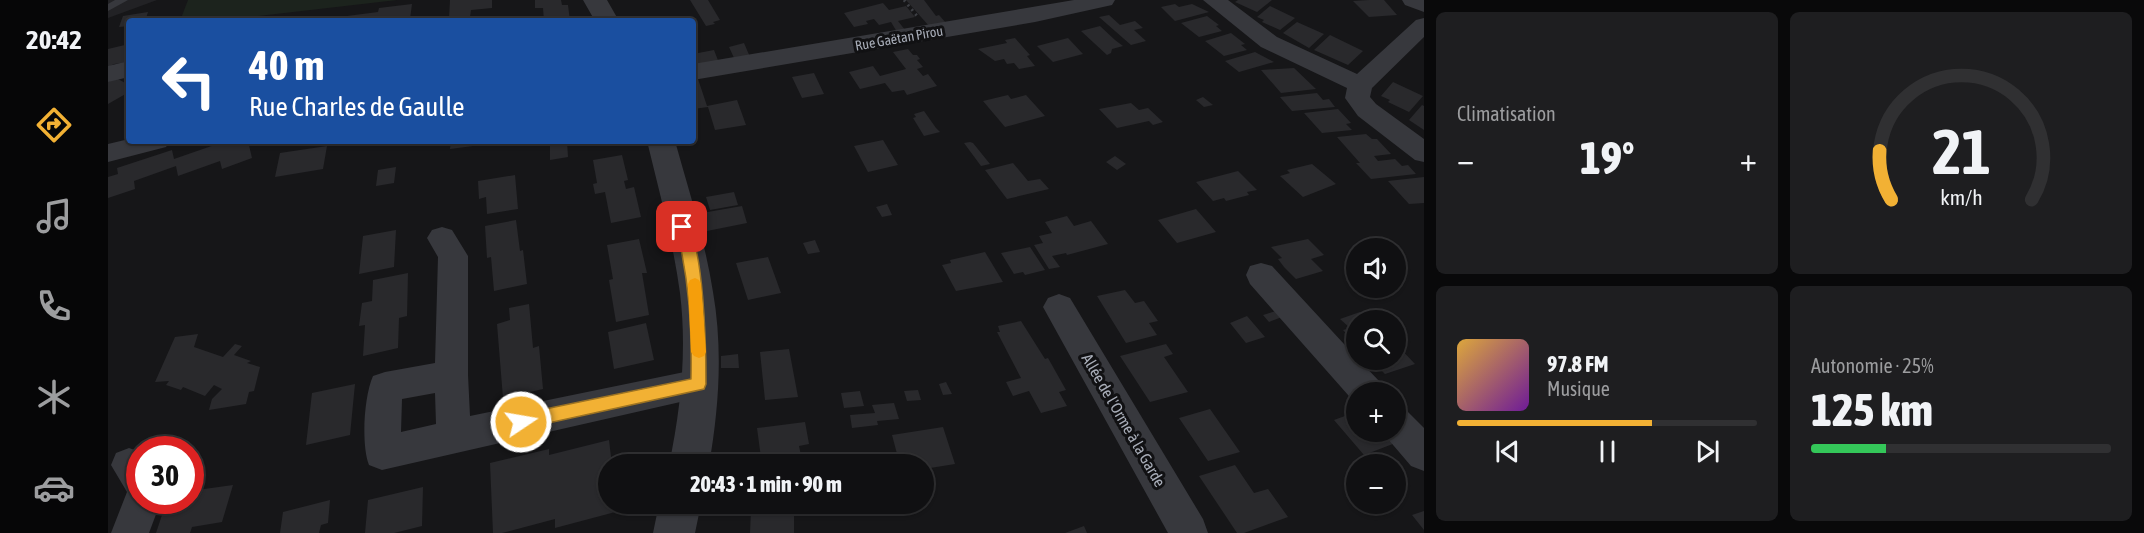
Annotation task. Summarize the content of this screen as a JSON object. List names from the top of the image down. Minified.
{"streets":{"street":["Rue Gaëtan Pirou","Allée de l'Orme à la Garde"]},"page":{"tabs":"20:42","tile":["Climatisation",["Autonomie · 25%","125 km"]],"turn":["40 m","Rue Charles de Gaulle"],"heat":["−","19°","+"],"map_buttons":["+","−"],"song":["97.8 FM","Musique"],"limit":"30","trip":"20:43 · 1 min · 90 m","gauge":["21","km/h"]}}
